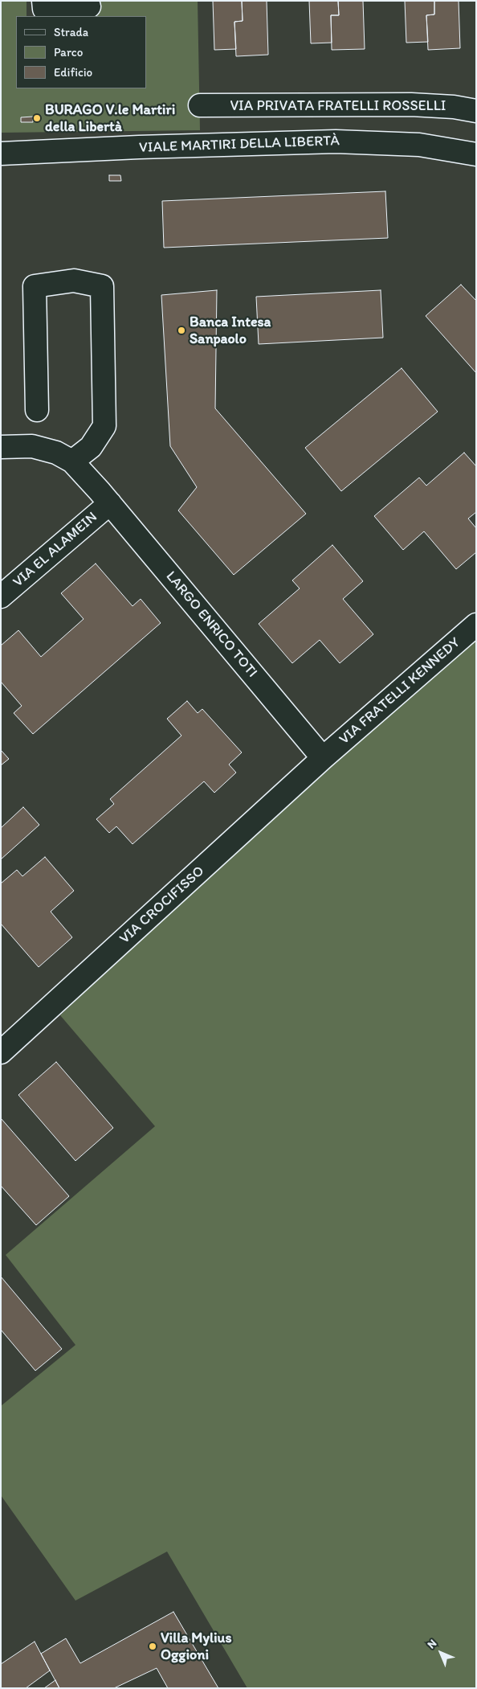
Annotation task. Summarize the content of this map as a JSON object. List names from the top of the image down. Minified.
{"streets":{"street":["VIA PRIVATA FRATELLI ROSSELLI","VIALE MARTIRI DELLA LIBERTÀ","VIA EL ALAMEIN","LARGO ENRICO TOTI","VIA FRATELLI KENNEDY","VIA CROCIFISSO"]},"crossings":[["VIA EL ALAMEIN","LARGO ENRICO TOTI"],["LARGO ENRICO TOTI","VIA FRATELLI KENNEDY"],["LARGO ENRICO TOTI","VIA CROCIFISSO"],["VIA FRATELLI KENNEDY","VIA CROCIFISSO"]],"places":["BURAGO V.le Martiri della Libertà","Banca Intesa Sanpaolo","Villa Mylius Oggioni"],"legend":["Strada","Parco","Edificio"],"north":"top left"}
